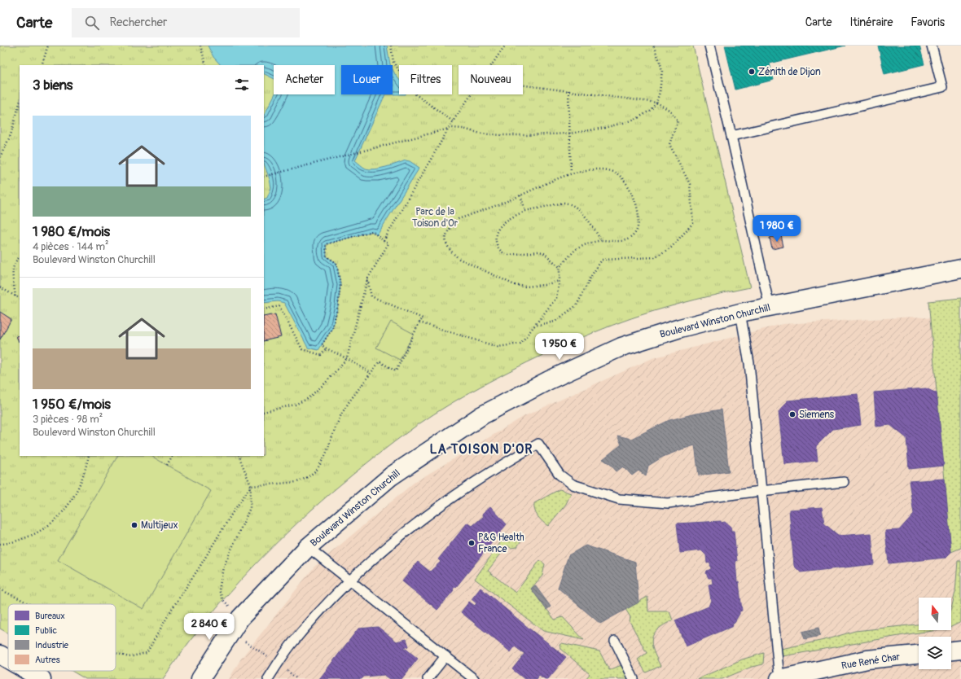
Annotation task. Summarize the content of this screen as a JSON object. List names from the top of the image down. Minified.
{"streets":{"street":["Boulevard Winston Churchill","Rue René Char"]},"districts":["LA TOISON D'OR"],"parks":["Parc de la Toison d'Or"],"places":["Zénith de Dijon","Siemens","Multijeux","P&G Health France"],"legend":["Bureaux","Public","Industrie","Autres"],"north":"top","page":{"header":"Carte","search":"Rechercher","nav":["Carte","Itinéraire","Favoris"],"chip":["Acheter","Louer","Filtres","Nouveau"],"heading":"3 biens","list":[{"name":"1 980 €/mois","note":"4 pièces · 144 m² · Boulevard Winston Churchill"},{"name":"1 950 €/mois","note":"3 pièces · 98 m² · Boulevard Winston Churchill"}],"price":["1 980 €","1 950 €","2 840 €"]}}
